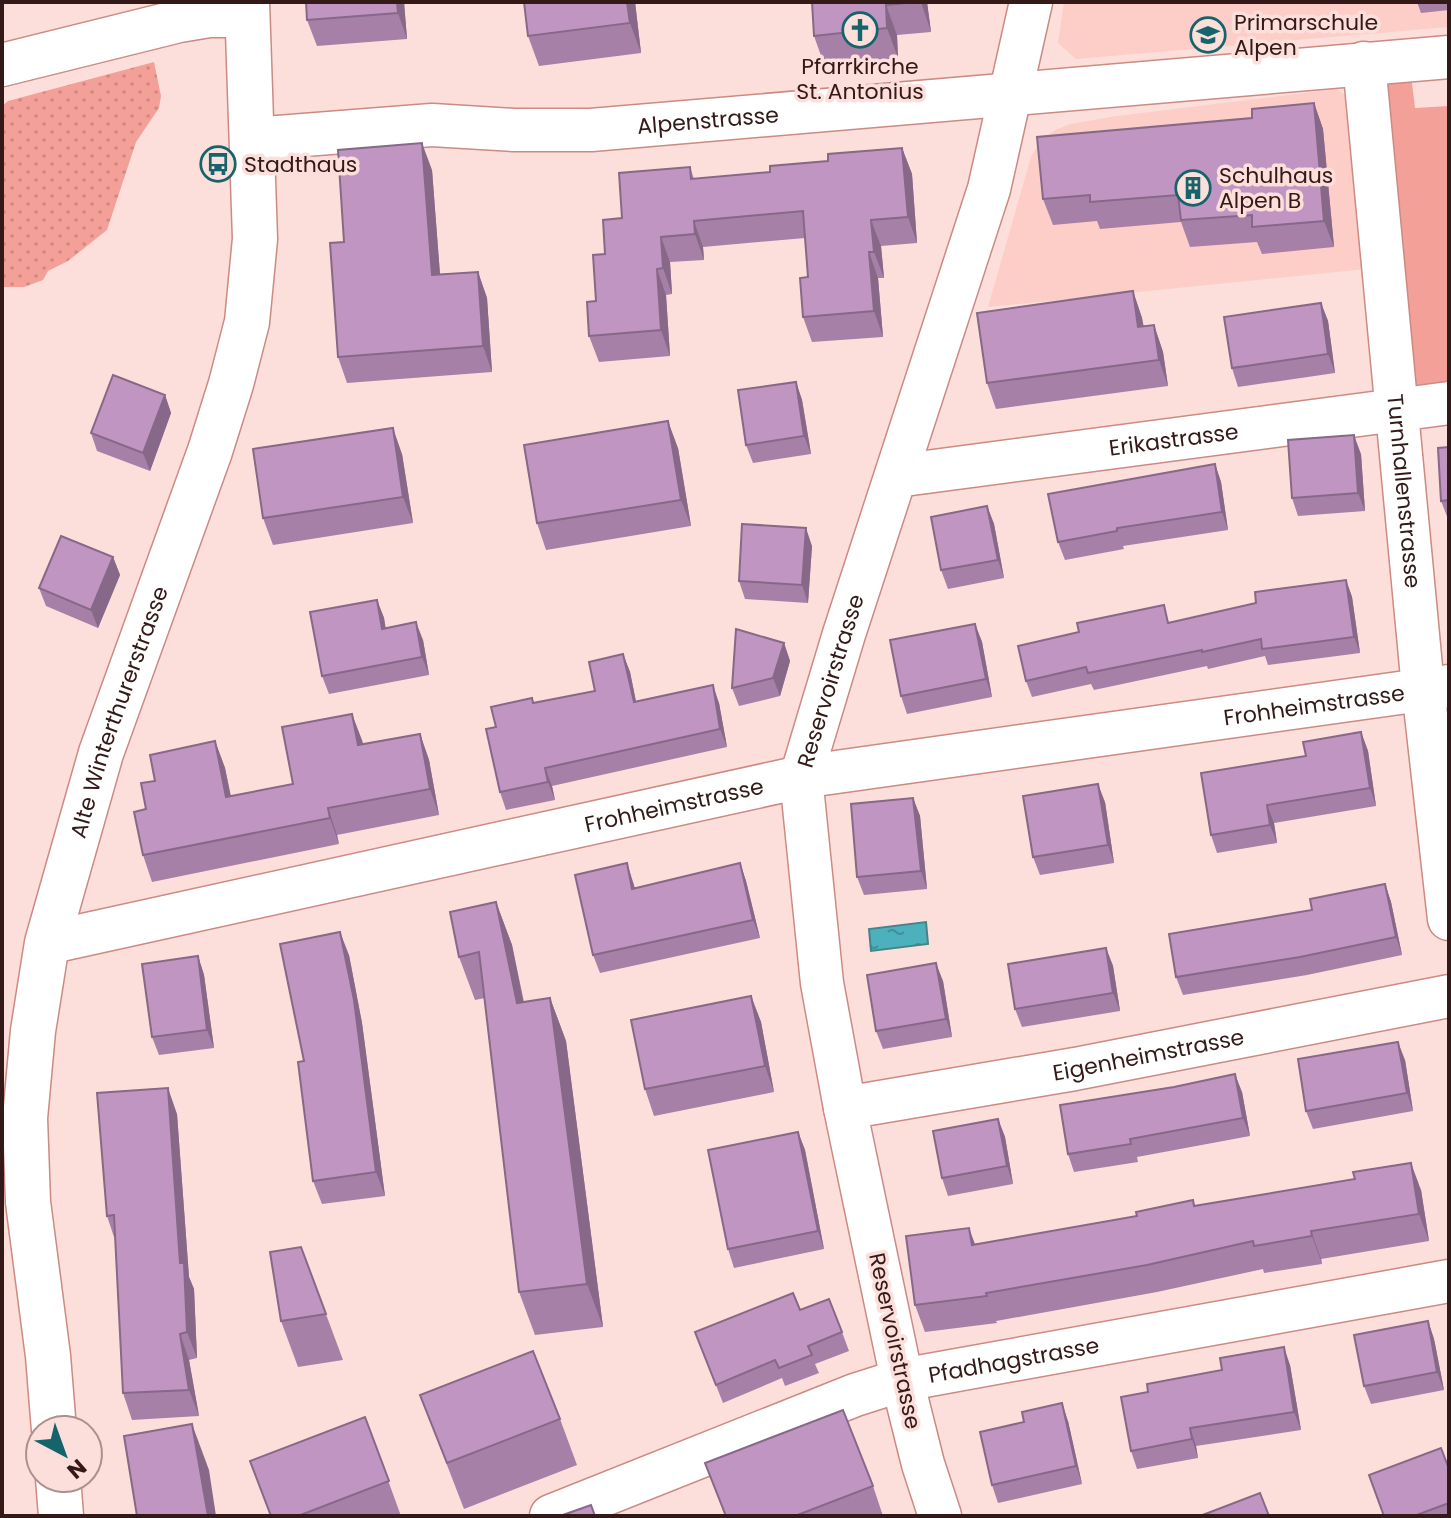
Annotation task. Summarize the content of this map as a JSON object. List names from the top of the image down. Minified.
{"streets":{"main road":["Alte Winterthurerstrasse"],"street":["Alpenstrasse","Erikastrasse","Turnhallenstrasse","Reservoirstrasse","Frohheimstrasse","Eigenheimstrasse","Pfadhagstrasse"]},"crossings":[["Alpenstrasse","Turnhallenstrasse"],["Alpenstrasse","Reservoirstrasse"],["Alpenstrasse","Alte Winterthurerstrasse"],["Erikastrasse","Turnhallenstrasse"],["Erikastrasse","Reservoirstrasse"],["Turnhallenstrasse","Frohheimstrasse"],["Reservoirstrasse","Frohheimstrasse"],["Reservoirstrasse","Eigenheimstrasse"],["Reservoirstrasse","Pfadhagstrasse"],["Frohheimstrasse","Alte Winterthurerstrasse"]],"places":{"church":["Pfarrkirche St. Antonius"],"school or university":["Primarschule Alpen"],"bus stop":["Stadthaus"],"building":["Schulhaus Alpen B"]},"north":"bottom right"}
